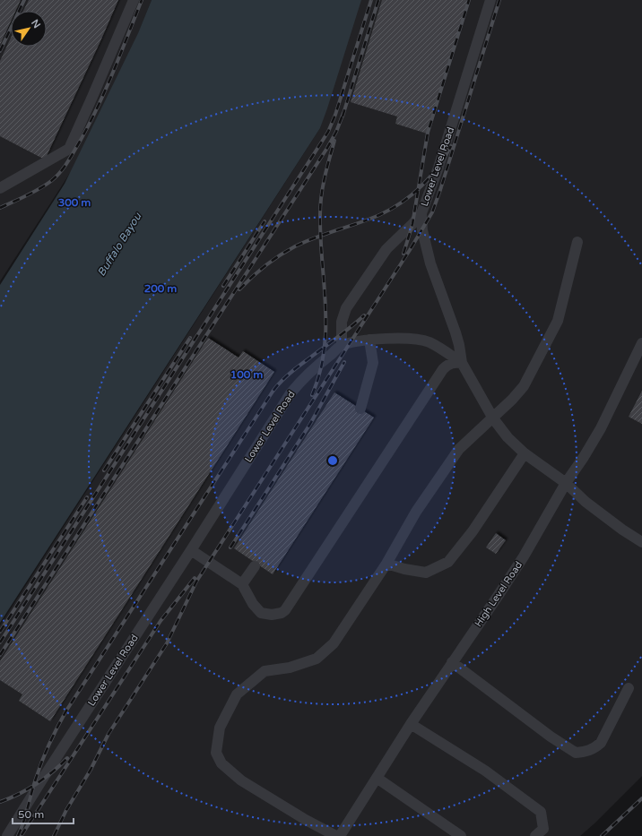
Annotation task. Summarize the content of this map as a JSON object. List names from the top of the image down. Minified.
{"streets":{"lane":["Lower Level Road","High Level Road"]},"water":["Buffalo Bayou"],"scale_bar":"50 m","north":"top right","rings":["300 m","200 m","100 m"]}
